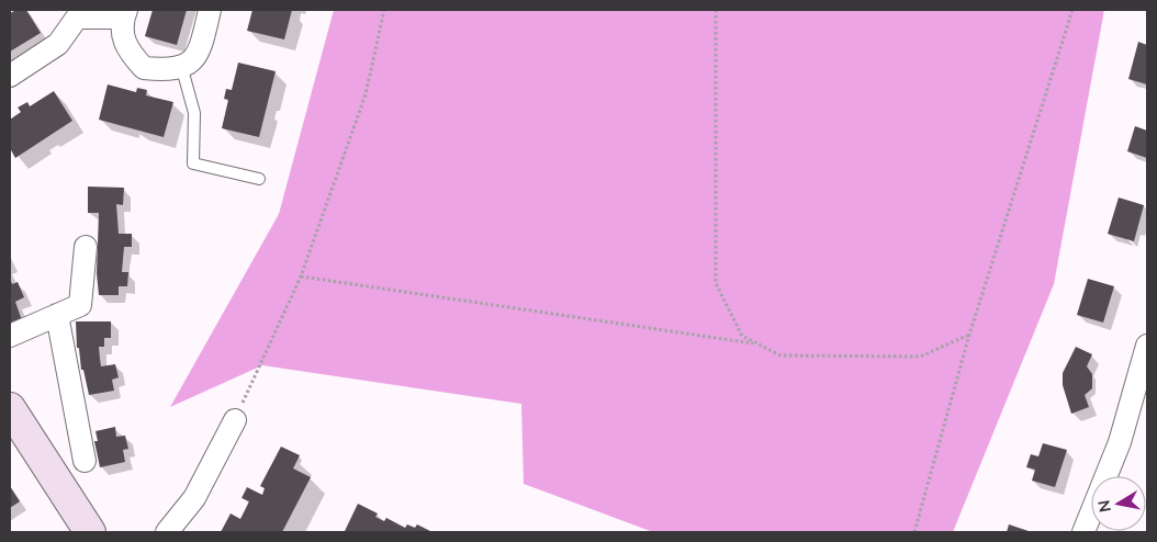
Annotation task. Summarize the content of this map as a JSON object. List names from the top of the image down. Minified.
{"north":"left"}
